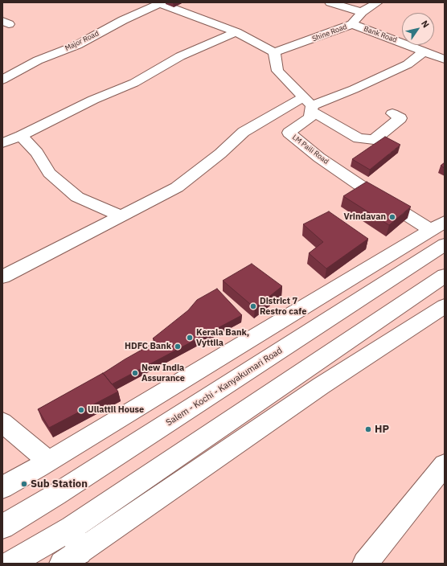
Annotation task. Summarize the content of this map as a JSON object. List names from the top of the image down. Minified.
{"streets":{"main road":["Shine Road","Bank Road","Major Road","LM Paili Road","Salem - Kochi - Kanyakumari Road"]},"crossings":[["Shine Road","Bank Road"],["LM Paili Road","Salem - Kochi - Kanyakumari Road"]],"places":["Vrindavan","District 7 Restro cafe","Kerala Bank, Vyttila","HDFC Bank","New India Assurance","Ullattil House","HP","Sub Station"],"north":"top right"}
